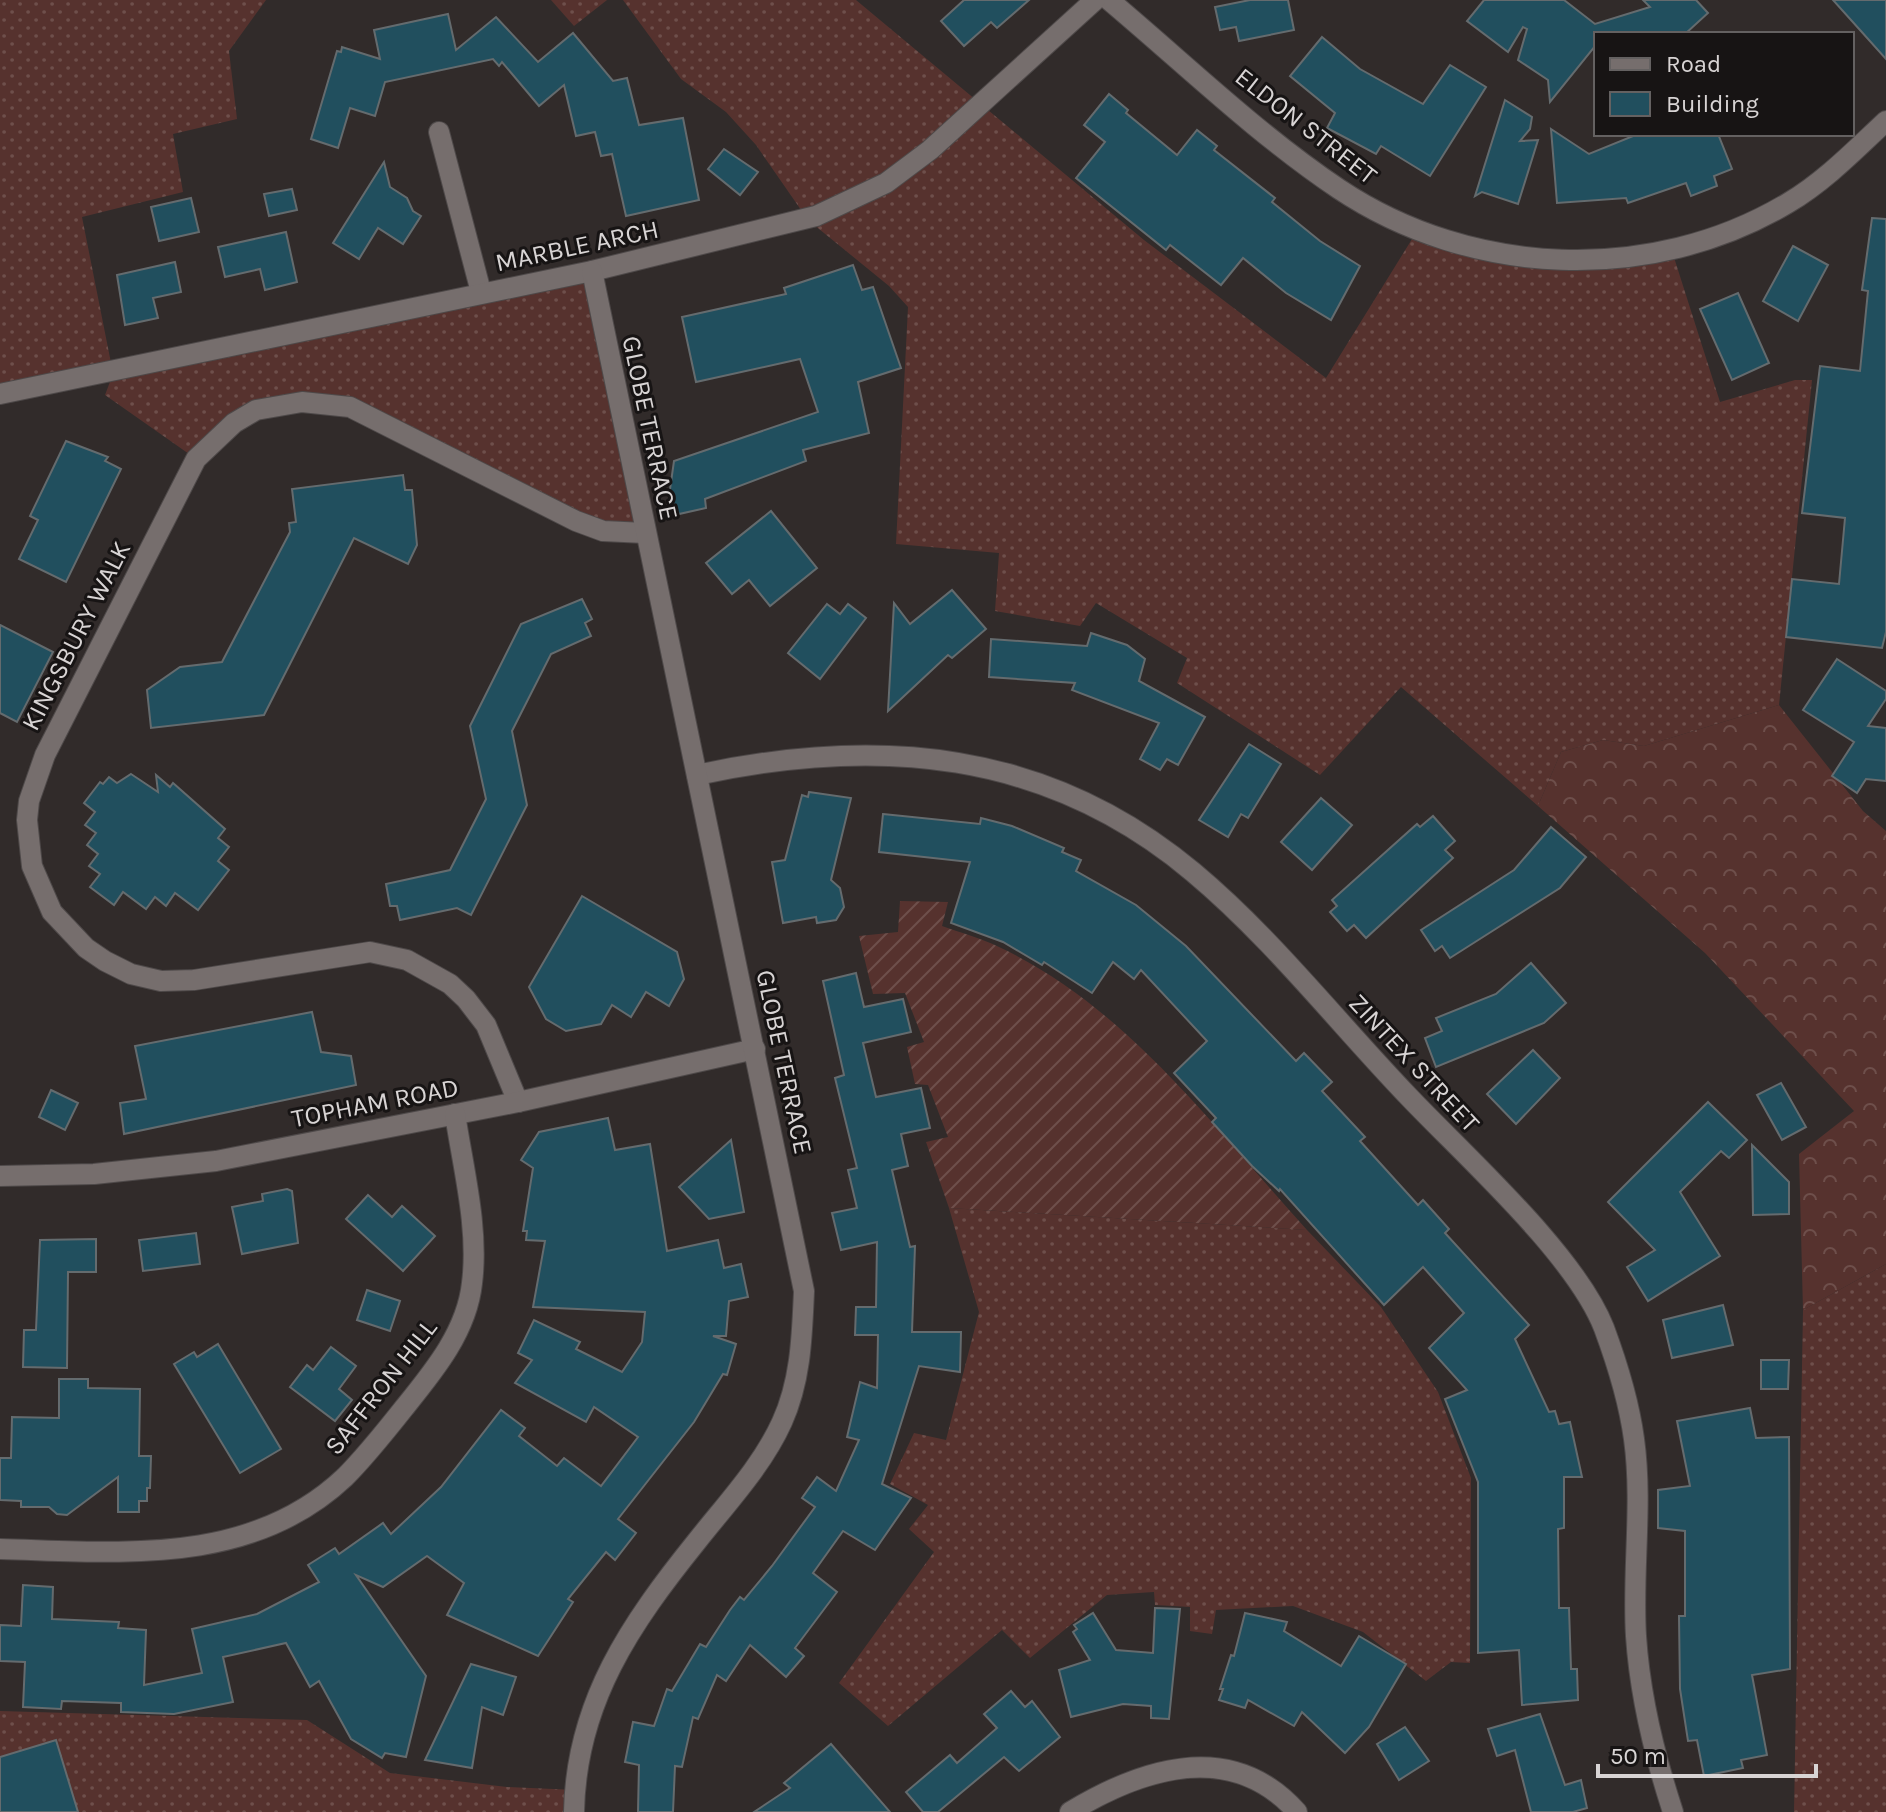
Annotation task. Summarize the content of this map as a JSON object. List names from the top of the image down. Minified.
{"streets":{"street":["ELDON STREET","MARBLE ARCH","GLOBE TERRACE","KINGSBURY WALK","ZINTEX STREET","TOPHAM ROAD","SAFFRON HILL"]},"crossings":[["MARBLE ARCH","GLOBE TERRACE"],["GLOBE TERRACE","KINGSBURY WALK"],["GLOBE TERRACE","ZINTEX STREET"],["GLOBE TERRACE","TOPHAM ROAD"],["KINGSBURY WALK","TOPHAM ROAD"],["TOPHAM ROAD","SAFFRON HILL"]],"legend":["Road","Building"],"scale_bar":"50 m"}
